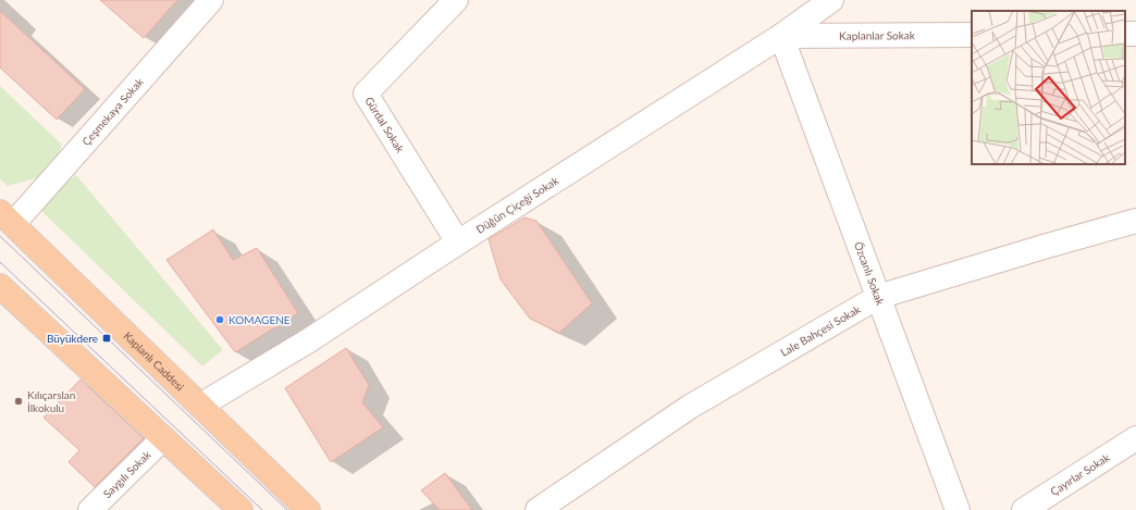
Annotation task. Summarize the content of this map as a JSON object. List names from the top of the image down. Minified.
{"streets":{"main road":["Kaplanlı Caddesi"],"street":["Kaplanlar Sokak","Çeşmekaya Sokak","Gürdal Sokak","Düğün Çiçeği Sokak","Özcanlı Sokak","Lale Bahçesi Sokak","Saygılı Sokak","Çayırlar Sokak"]},"crossings":[["Kaplanlar Sokak","Düğün Çiçeği Sokak"],["Kaplanlar Sokak","Özcanlı Sokak"],["Çeşmekaya Sokak","Kaplanlı Caddesi"],["Gürdal Sokak","Düğün Çiçeği Sokak"],["Düğün Çiçeği Sokak","Özcanlı Sokak"],["Düğün Çiçeği Sokak","Kaplanlı Caddesi"],["Özcanlı Sokak","Lale Bahçesi Sokak"]],"places":{"other":["KOMAGENE","Kılıçarslan İlkokulu"],"transit":["Büyükdere"]}}
